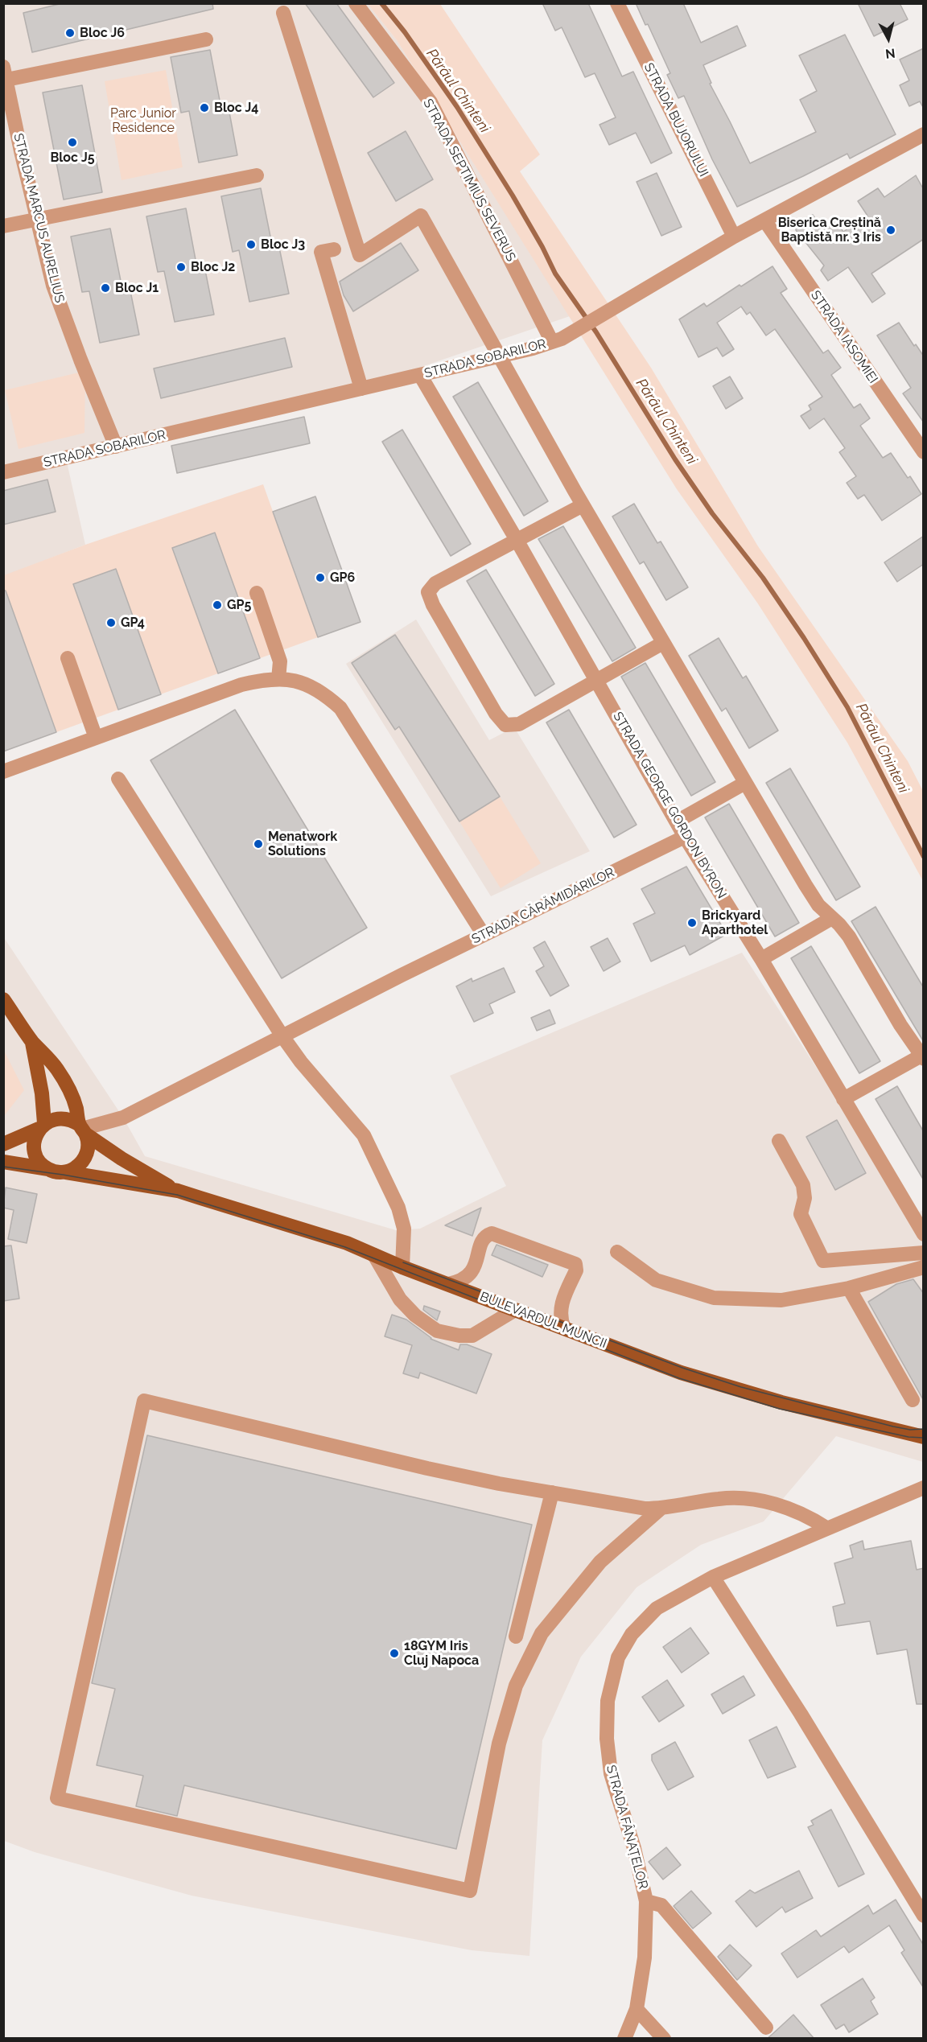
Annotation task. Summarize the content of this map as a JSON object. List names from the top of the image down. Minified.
{"streets":{"main road":["BULEVARDUL MUNCII"],"street":["STRADA BUJORULUI","STRADA SEPTIMIUS SEVERUS","STRADA MARCUS AURELIUS","STRADA IASOMIEI","STRADA SOBARILOR","STRADA GEORGE GORDON BYRON","STRADA CĂRĂMIDARILOR","STRADA FÂNAȚELOR"]},"crossings":[["STRADA BUJORULUI","STRADA SOBARILOR"],["STRADA SEPTIMIUS SEVERUS","STRADA SOBARILOR"],["STRADA MARCUS AURELIUS","STRADA SOBARILOR"],["STRADA IASOMIEI","STRADA SOBARILOR"],["STRADA SOBARILOR","STRADA GEORGE GORDON BYRON"],["STRADA GEORGE GORDON BYRON","STRADA CĂRĂMIDARILOR"],["STRADA CĂRĂMIDARILOR","BULEVARDUL MUNCII"]],"water":["Pârâul Chinteni"],"parks":["Parc Junior Residence"],"places":["Bloc J6","Bloc J4","Bloc J5","Biserica Creștină Baptistă nr. 3 Iris","Bloc J3","Bloc J2","Bloc J1","GP6","GP5","GP4","Menatwork Solutions","Brickyard Aparthotel","18GYM Iris Cluj Napoca"],"north":"bottom"}
